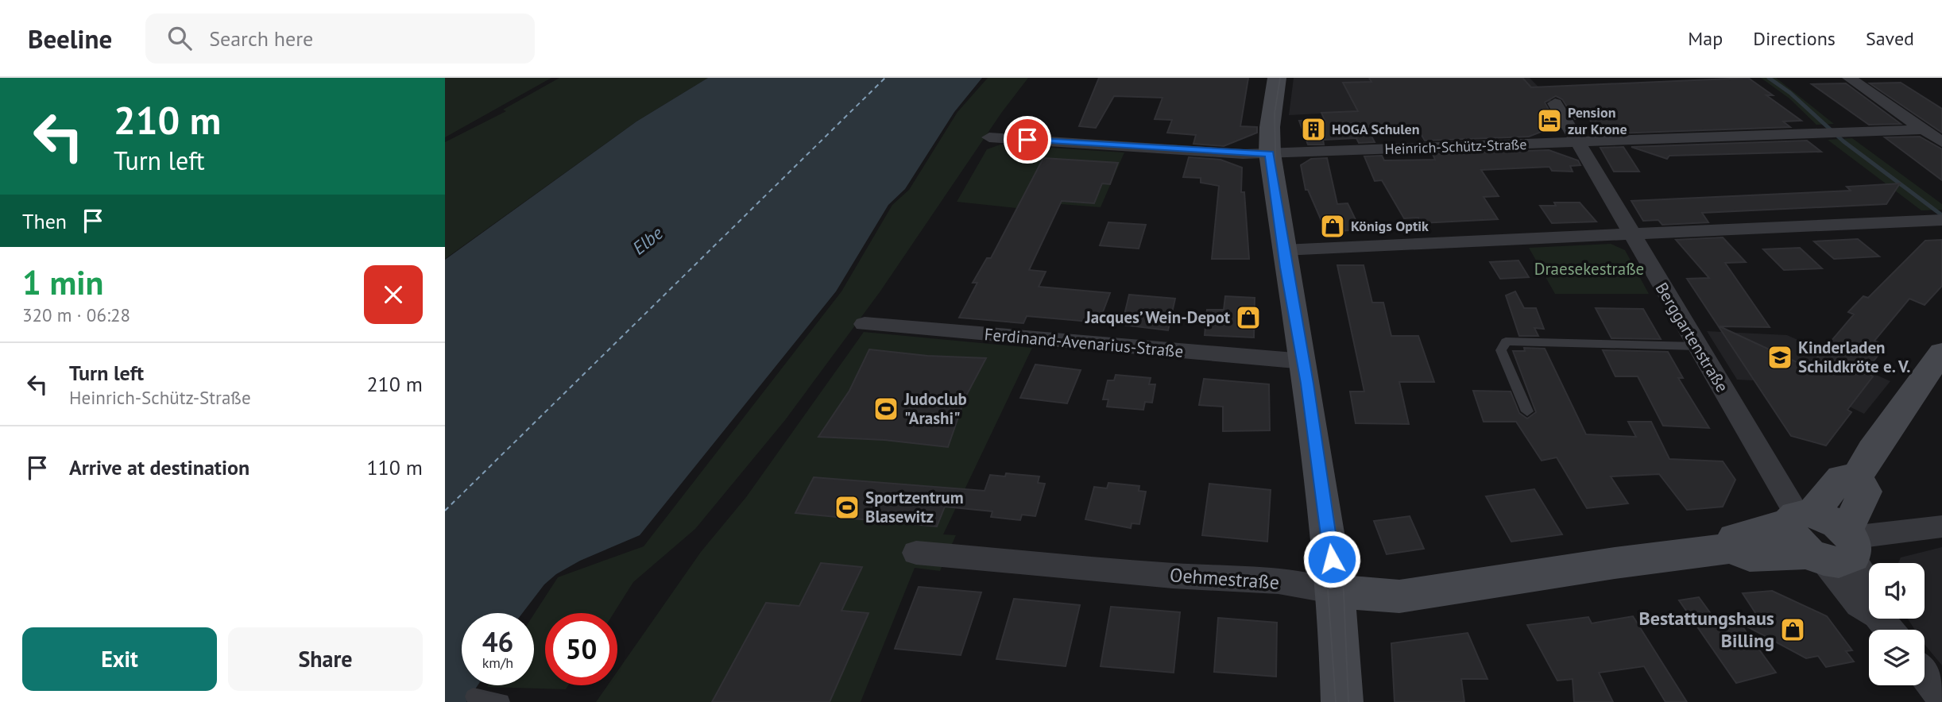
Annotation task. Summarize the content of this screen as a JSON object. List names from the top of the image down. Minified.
{"streets":{"main road":["Oehmestraße"],"street":["Heinrich-Schütz-Straße","Berggartenstraße","Ferdinand-Avenarius-Straße"]},"crossings":[["Heinrich-Schütz-Straße","Berggartenstraße"],["Berggartenstraße","Oehmestraße"]],"water":["Elbe"],"parks":["Draesekestraße"],"places":{"hotel":["Pension zur Krone"],"building":["HOGA Schulen"],"shop":["Königs Optik","Jacques’ Wein-Depot","Bestattungshaus Billing"],"school or university":["Kinderladen Schildkröte e. V."],"sports":["Judoclub \"Arashi\"","Sportzentrum Blasewitz"]},"page":{"header":"Beeline","search":"Search here","nav":["Map","Directions","Saved"],"turn":["210 m","Turn left"],"then":"Then","heading":["1 min","320 m · 06:28"],"list":[{"name":"Turn left","note":"Heinrich-Schütz-Straße","value":"210 m"},{"name":"Arrive at destination","value":"110 m"}],"speed":"46 km/h","limit":"50","buttons":["Exit","Share"]}}
